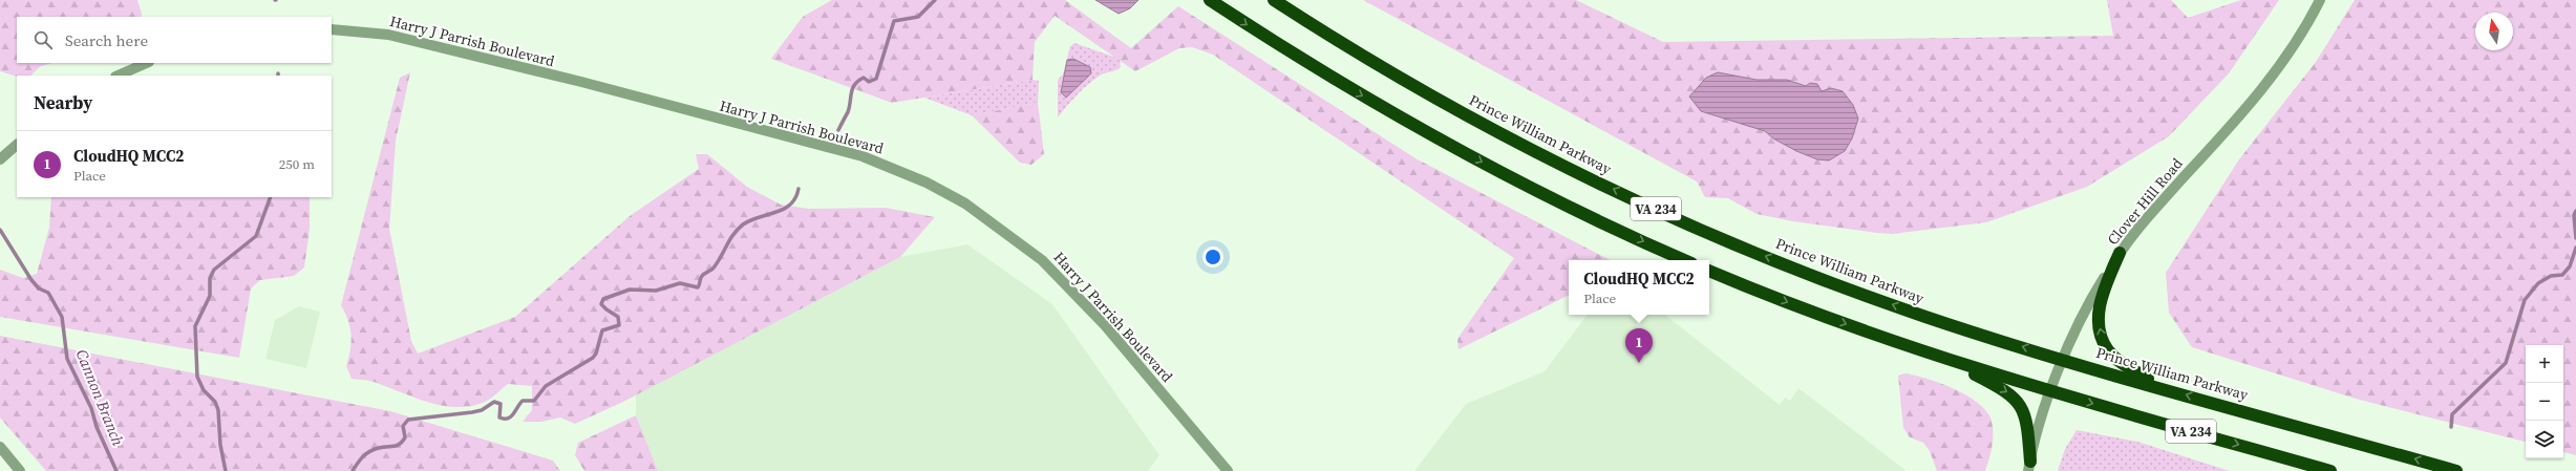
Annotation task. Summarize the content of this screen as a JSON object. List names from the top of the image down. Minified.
{"streets":{"highway":["Prince William Parkway","VA 234"],"street":["Harry J Parrish Boulevard","Clover Hill Road"]},"crossings":[["Prince William Parkway","Clover Hill Road"],["Clover Hill Road","VA 234"]],"water":["Cannon Branch"],"north":"top","page":{"search":"Search here","heading":"Nearby","list":[{"mark":"1","name":"CloudHQ MCC2","note":"Place","value":"250 m"}],"popup":["CloudHQ MCC2","Place"],"pins":"1","map_buttons":["+","−"]}}
